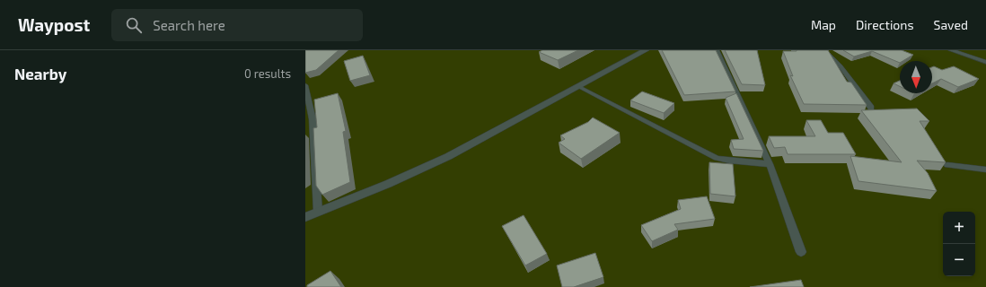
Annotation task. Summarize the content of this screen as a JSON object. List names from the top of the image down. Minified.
{"north":"bottom","page":{"header":"Waypost","search":"Search here","nav":["Map","Directions","Saved"],"heading":["Nearby","0 results"],"map_buttons":["+","−"]}}
